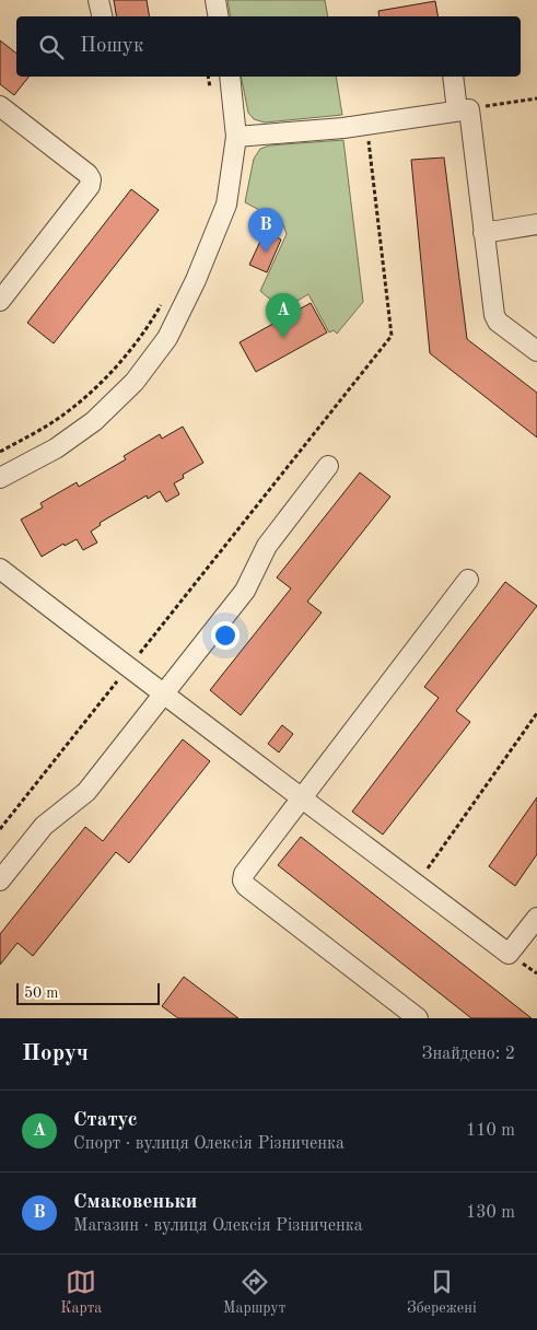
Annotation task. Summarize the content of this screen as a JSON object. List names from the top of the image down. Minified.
{"scale_bar":"50 m","page":{"search":"Пошук","pins":["B","A"],"scale":"50 m","heading":["Поруч","Знайдено: 2"],"list":[{"mark":"A","name":"Статус","note":"Спорт · вулиця Олексія Різниченка","value":"110 m"},{"mark":"B","name":"Смаковеньки","note":"Магазин · вулиця Олексія Різниченка","value":"130 m"}],"nav":["Карта","Маршрут","Збережені"]}}
